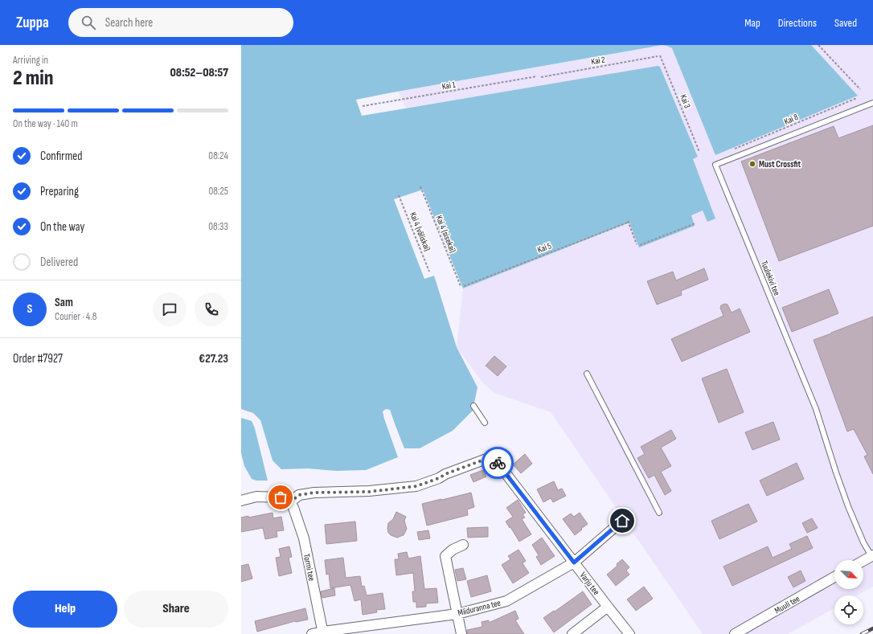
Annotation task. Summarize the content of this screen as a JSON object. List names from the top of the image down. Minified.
{"streets":{"street":["Tormi tee","Varju tee","Muuli tee","Miiduranna tee"],"lane":["Tuulekivi tee"],"path":["Kai 2","Kai 1","Kai 3","Kai 8","Kai 4 (väliskai)","Kai 4 (sisekai)","Kai 5"]},"crossings":[["Tormi tee","Varju tee"],["Tormi tee","Miiduranna tee"],["Varju tee","Miiduranna tee"]],"places":["Must Crossfit"],"north":"bottom right","page":{"header":"Zuppa","search":"Search here","nav":["Map","Directions","Saved"],"heading":["2 min","Arriving in","08:52–08:57"],"panel":["Sam","Courier · 4.8","Order #7927","€27.23"],"bar":"On the way · 140 m","list":[["Confirmed","08:24"],["Preparing","08:25"],["On the way","08:33"],"Delivered"],"round":"S","buttons":["Help","Share"]}}
